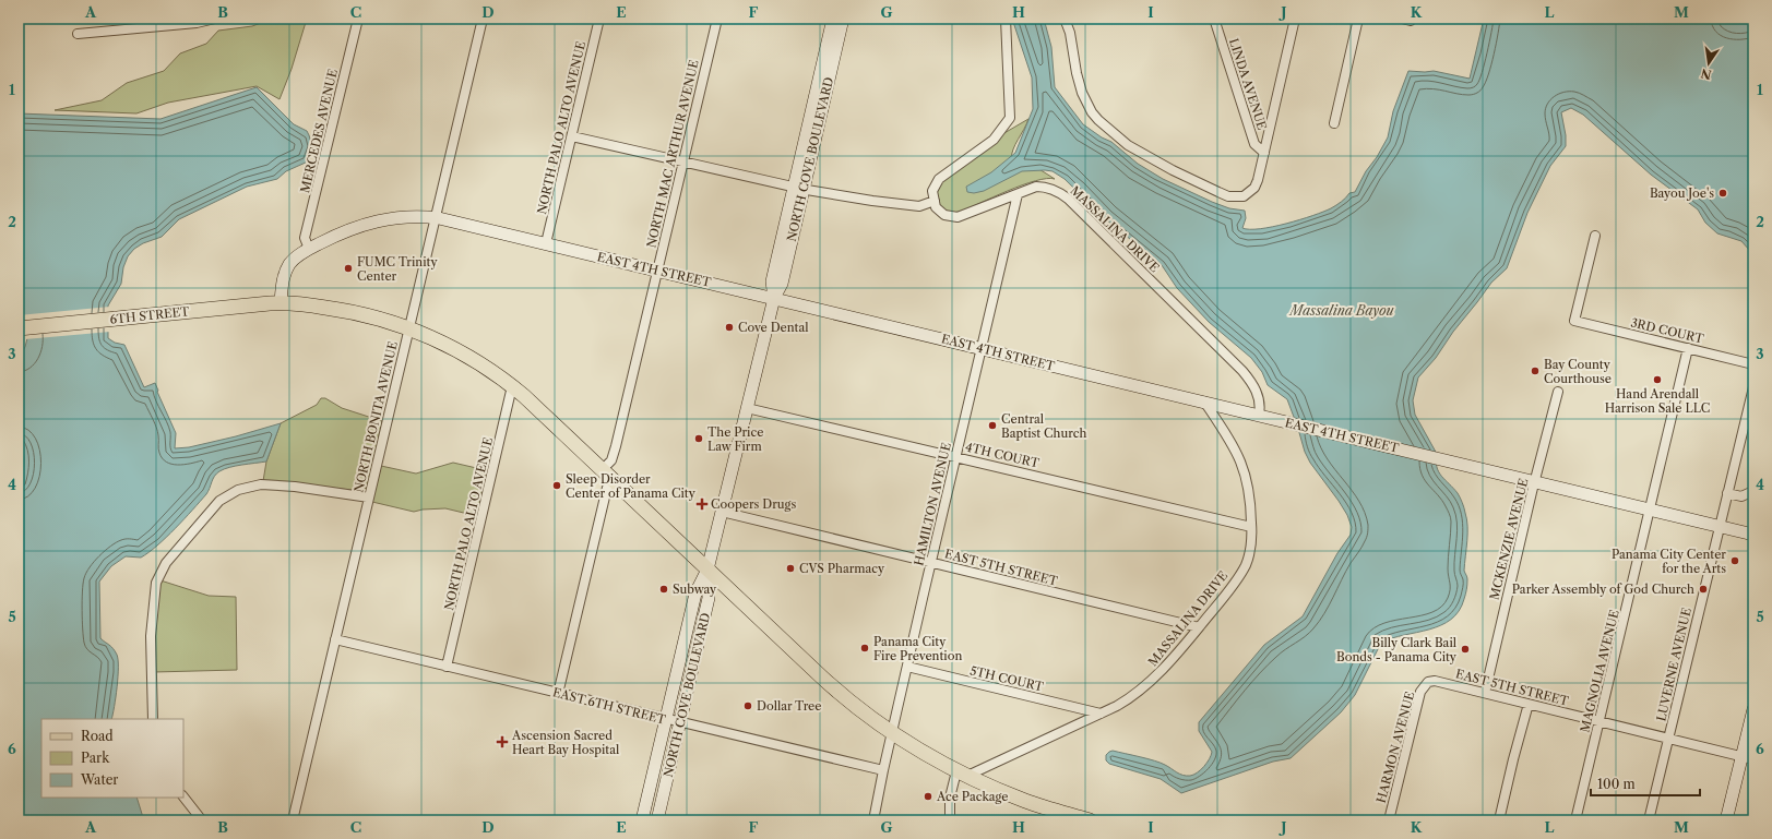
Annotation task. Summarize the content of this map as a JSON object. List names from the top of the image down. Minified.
{"streets":{"main road":["6TH STREET"],"street":["LINDA AVENUE","NORTH PALO ALTO AVENUE","MERCEDES AVENUE","NORTH MAC ARTHUR AVENUE","NORTH COVE BOULEVARD","MASSALINA DRIVE","EAST 4TH STREET","3RD COURT","NORTH BONITA AVENUE","4TH COURT","HAMILTON AVENUE","MCKENZIE AVENUE","EAST 5TH STREET","LUVERNE AVENUE","MAGNOLIA AVENUE","5TH COURT","EAST 6TH STREET","HARMON AVENUE"]},"crossings":[["NORTH PALO ALTO AVENUE","EAST 4TH STREET"],["NORTH PALO ALTO AVENUE","6TH STREET"],["NORTH PALO ALTO AVENUE","EAST 6TH STREET"],["MERCEDES AVENUE","EAST 4TH STREET"],["NORTH MAC ARTHUR AVENUE","EAST 4TH STREET"],["NORTH MAC ARTHUR AVENUE","6TH STREET"],["NORTH COVE BOULEVARD","EAST 4TH STREET"],["NORTH COVE BOULEVARD","6TH STREET"],["NORTH COVE BOULEVARD","4TH COURT"],["NORTH COVE BOULEVARD","EAST 5TH STREET"],["NORTH COVE BOULEVARD","EAST 6TH STREET"],["MASSALINA DRIVE","EAST 4TH STREET"],["MASSALINA DRIVE","6TH STREET"],["MASSALINA DRIVE","4TH COURT"],["MASSALINA DRIVE","HAMILTON AVENUE"],["MASSALINA DRIVE","EAST 5TH STREET"],["MASSALINA DRIVE","5TH COURT"],["EAST 4TH STREET","6TH STREET"],["EAST 4TH STREET","NORTH BONITA AVENUE"],["EAST 4TH STREET","HAMILTON AVENUE"],["EAST 4TH STREET","MCKENZIE AVENUE"],["EAST 4TH STREET","LUVERNE AVENUE"],["EAST 4TH STREET","MAGNOLIA AVENUE"],["6TH STREET","NORTH BONITA AVENUE"],["6TH STREET","HAMILTON AVENUE"],["3RD COURT","MAGNOLIA AVENUE"],["NORTH BONITA AVENUE","EAST 6TH STREET"],["4TH COURT","HAMILTON AVENUE"],["HAMILTON AVENUE","EAST 5TH STREET"],["HAMILTON AVENUE","5TH COURT"],["HAMILTON AVENUE","EAST 6TH STREET"],["MCKENZIE AVENUE","EAST 5TH STREET"],["EAST 5TH STREET","LUVERNE AVENUE"],["EAST 5TH STREET","MAGNOLIA AVENUE"],["EAST 5TH STREET","HARMON AVENUE"]],"water":["Massalina Bayou"],"places":{"other":["Bayou Joe's","FUMC Trinity Center","Cove Dental","Bay County Courthouse","Hand Arendall Harrison Sale LLC","Central Baptist Church","The Price Law Firm","Sleep Disorder Center of Panama City","Panama City Center for the Arts","CVS Pharmacy","Subway","Parker Assembly of God Church","Panama City Fire Prevention","Billy Clark Bail Bonds - Panama City","Dollar Tree","Ace Package"],"health":["Coopers Drugs","Ascension Sacred Heart Bay Hospital"]},"legend":["Road","Park","Water"],"scale_bar":"100 m","north":"bottom","grid":{"columns":["A","B","C","D","E","F","G","H","I","J","K","L","M"],"rows":["1","2","3","4","5","6"]}}
